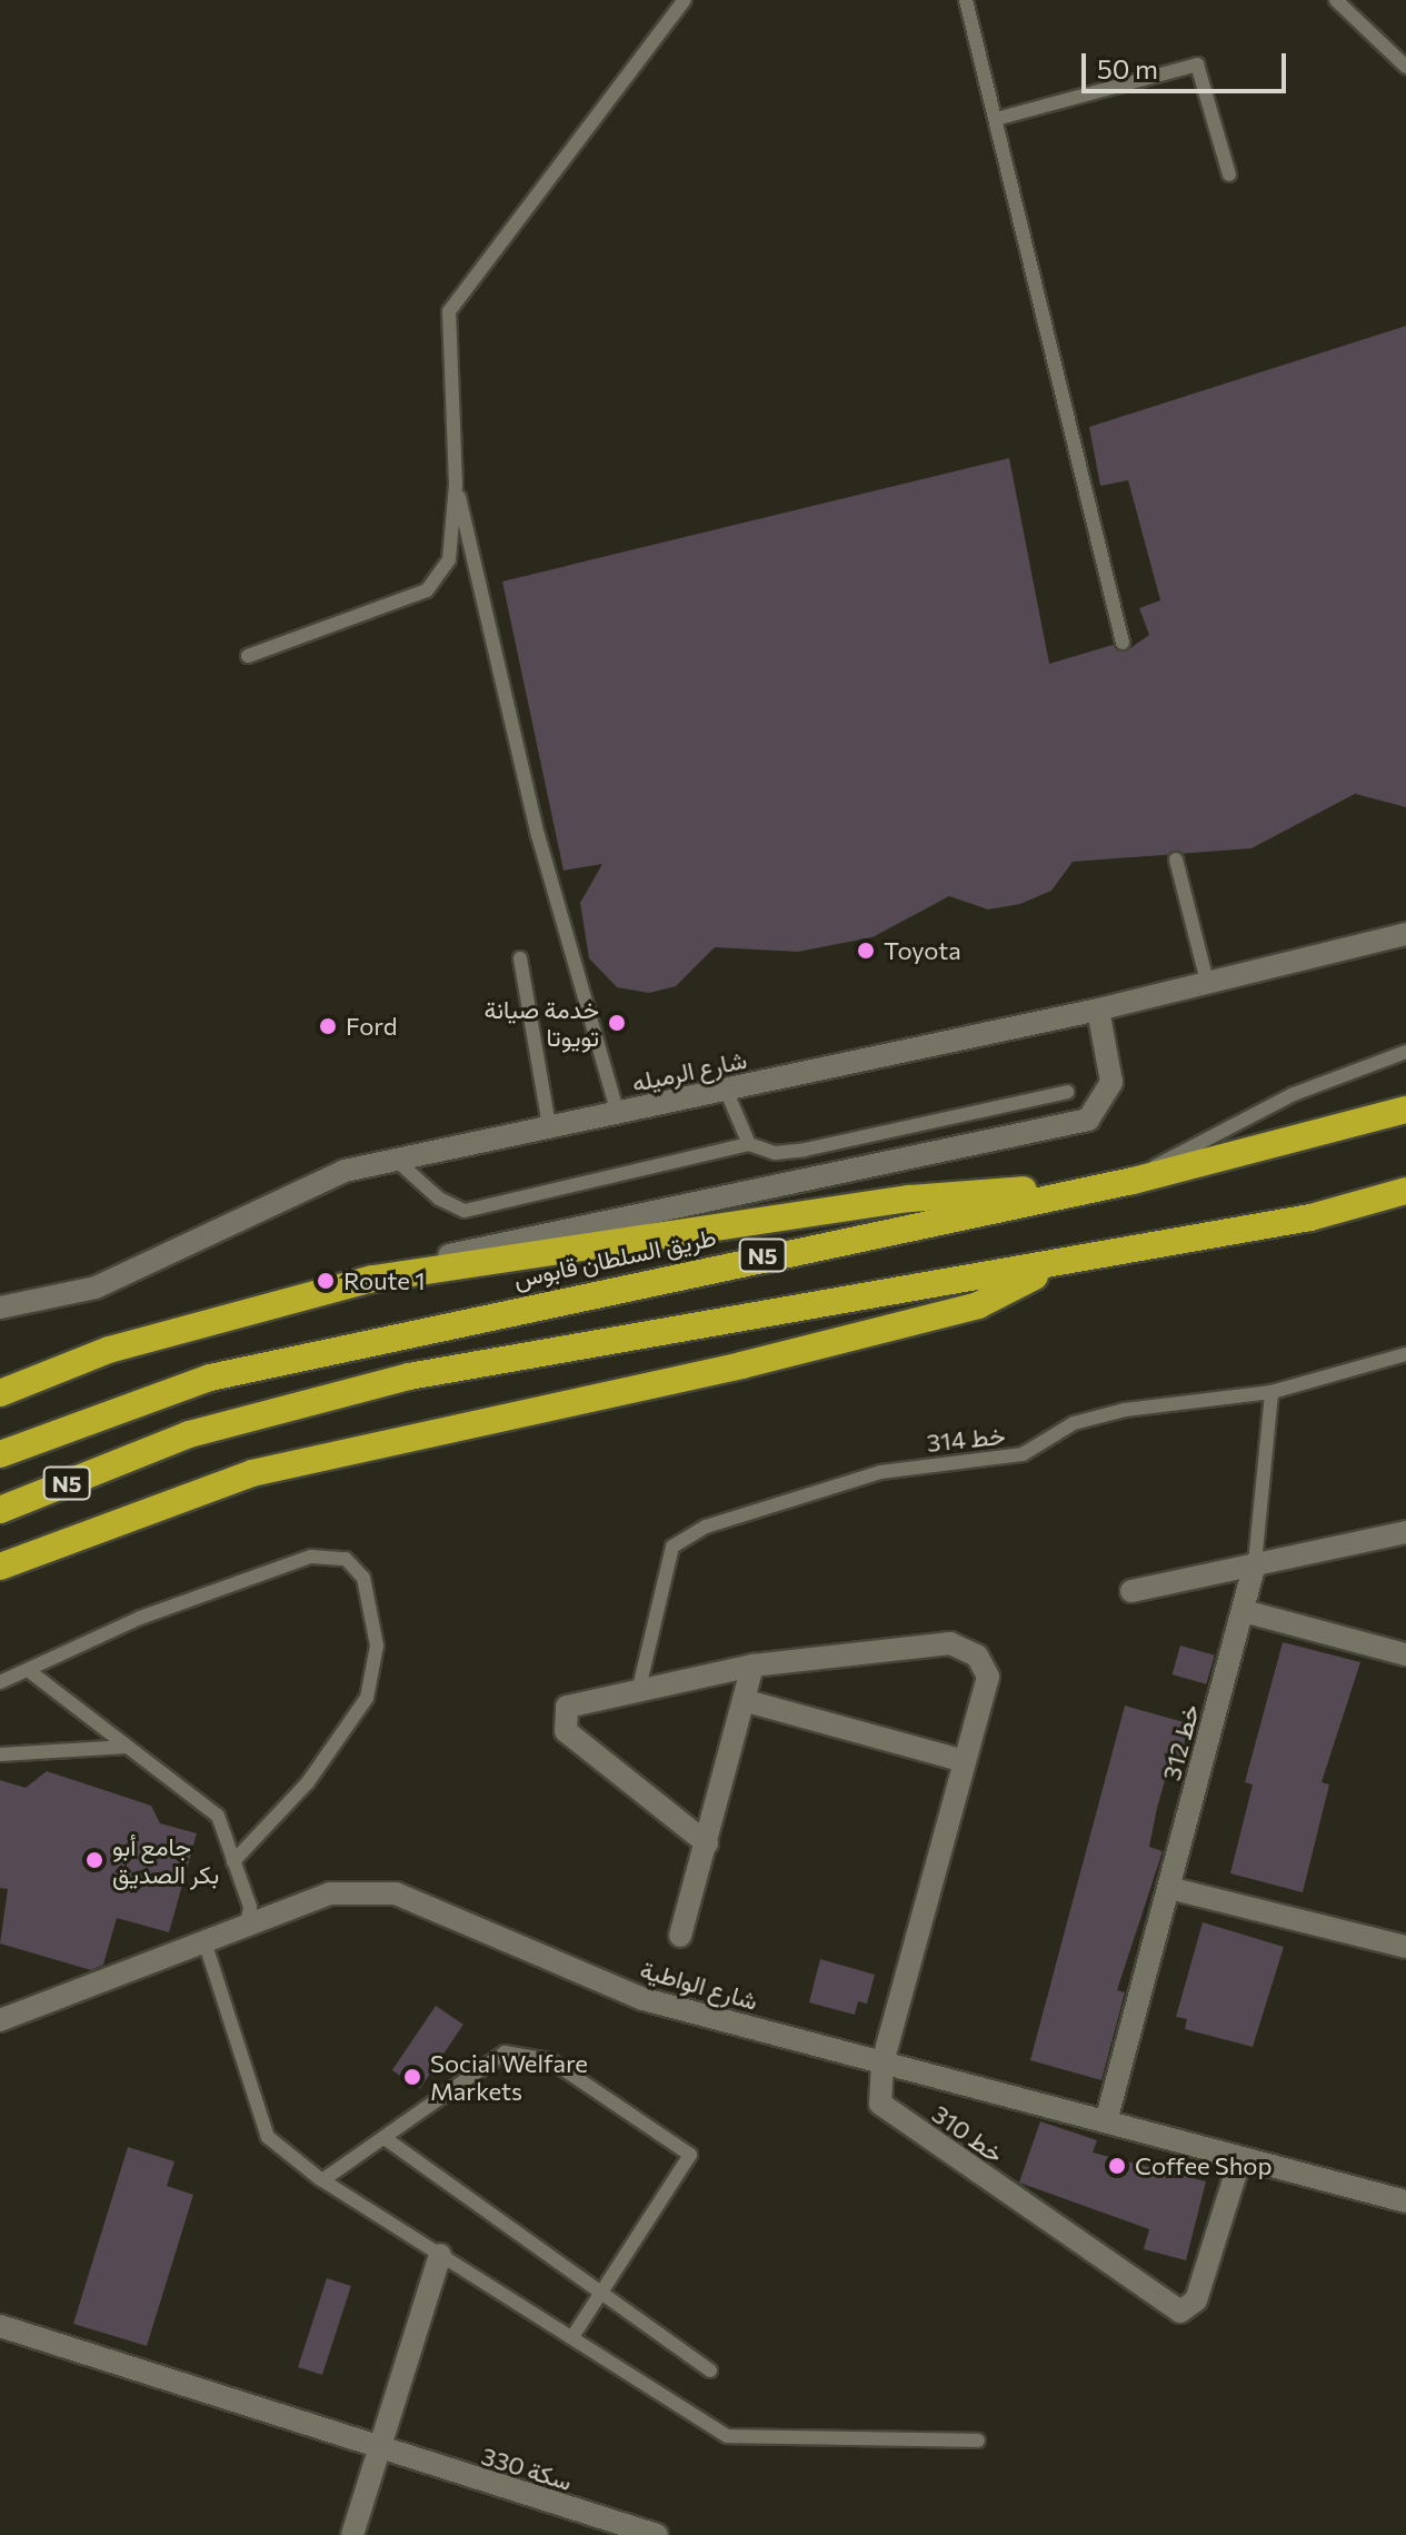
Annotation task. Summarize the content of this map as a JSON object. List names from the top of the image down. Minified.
{"streets":{"highway":["N5","طريق السلطان قابوس"],"street":["شارع الرميله","خط 312","شارع الواطية","خط 310","سكة 330"],"lane":["خط 314"]},"crossings":[["خط 312","شارع الواطية"],["شارع الواطية","خط 310"]],"places":["Toyota","خدمة صيانة تويوتا","Ford","Route 1","جامع أبو بكر الصديق","Social Welfare Markets","Coffee Shop"],"scale_bar":"50 m"}
